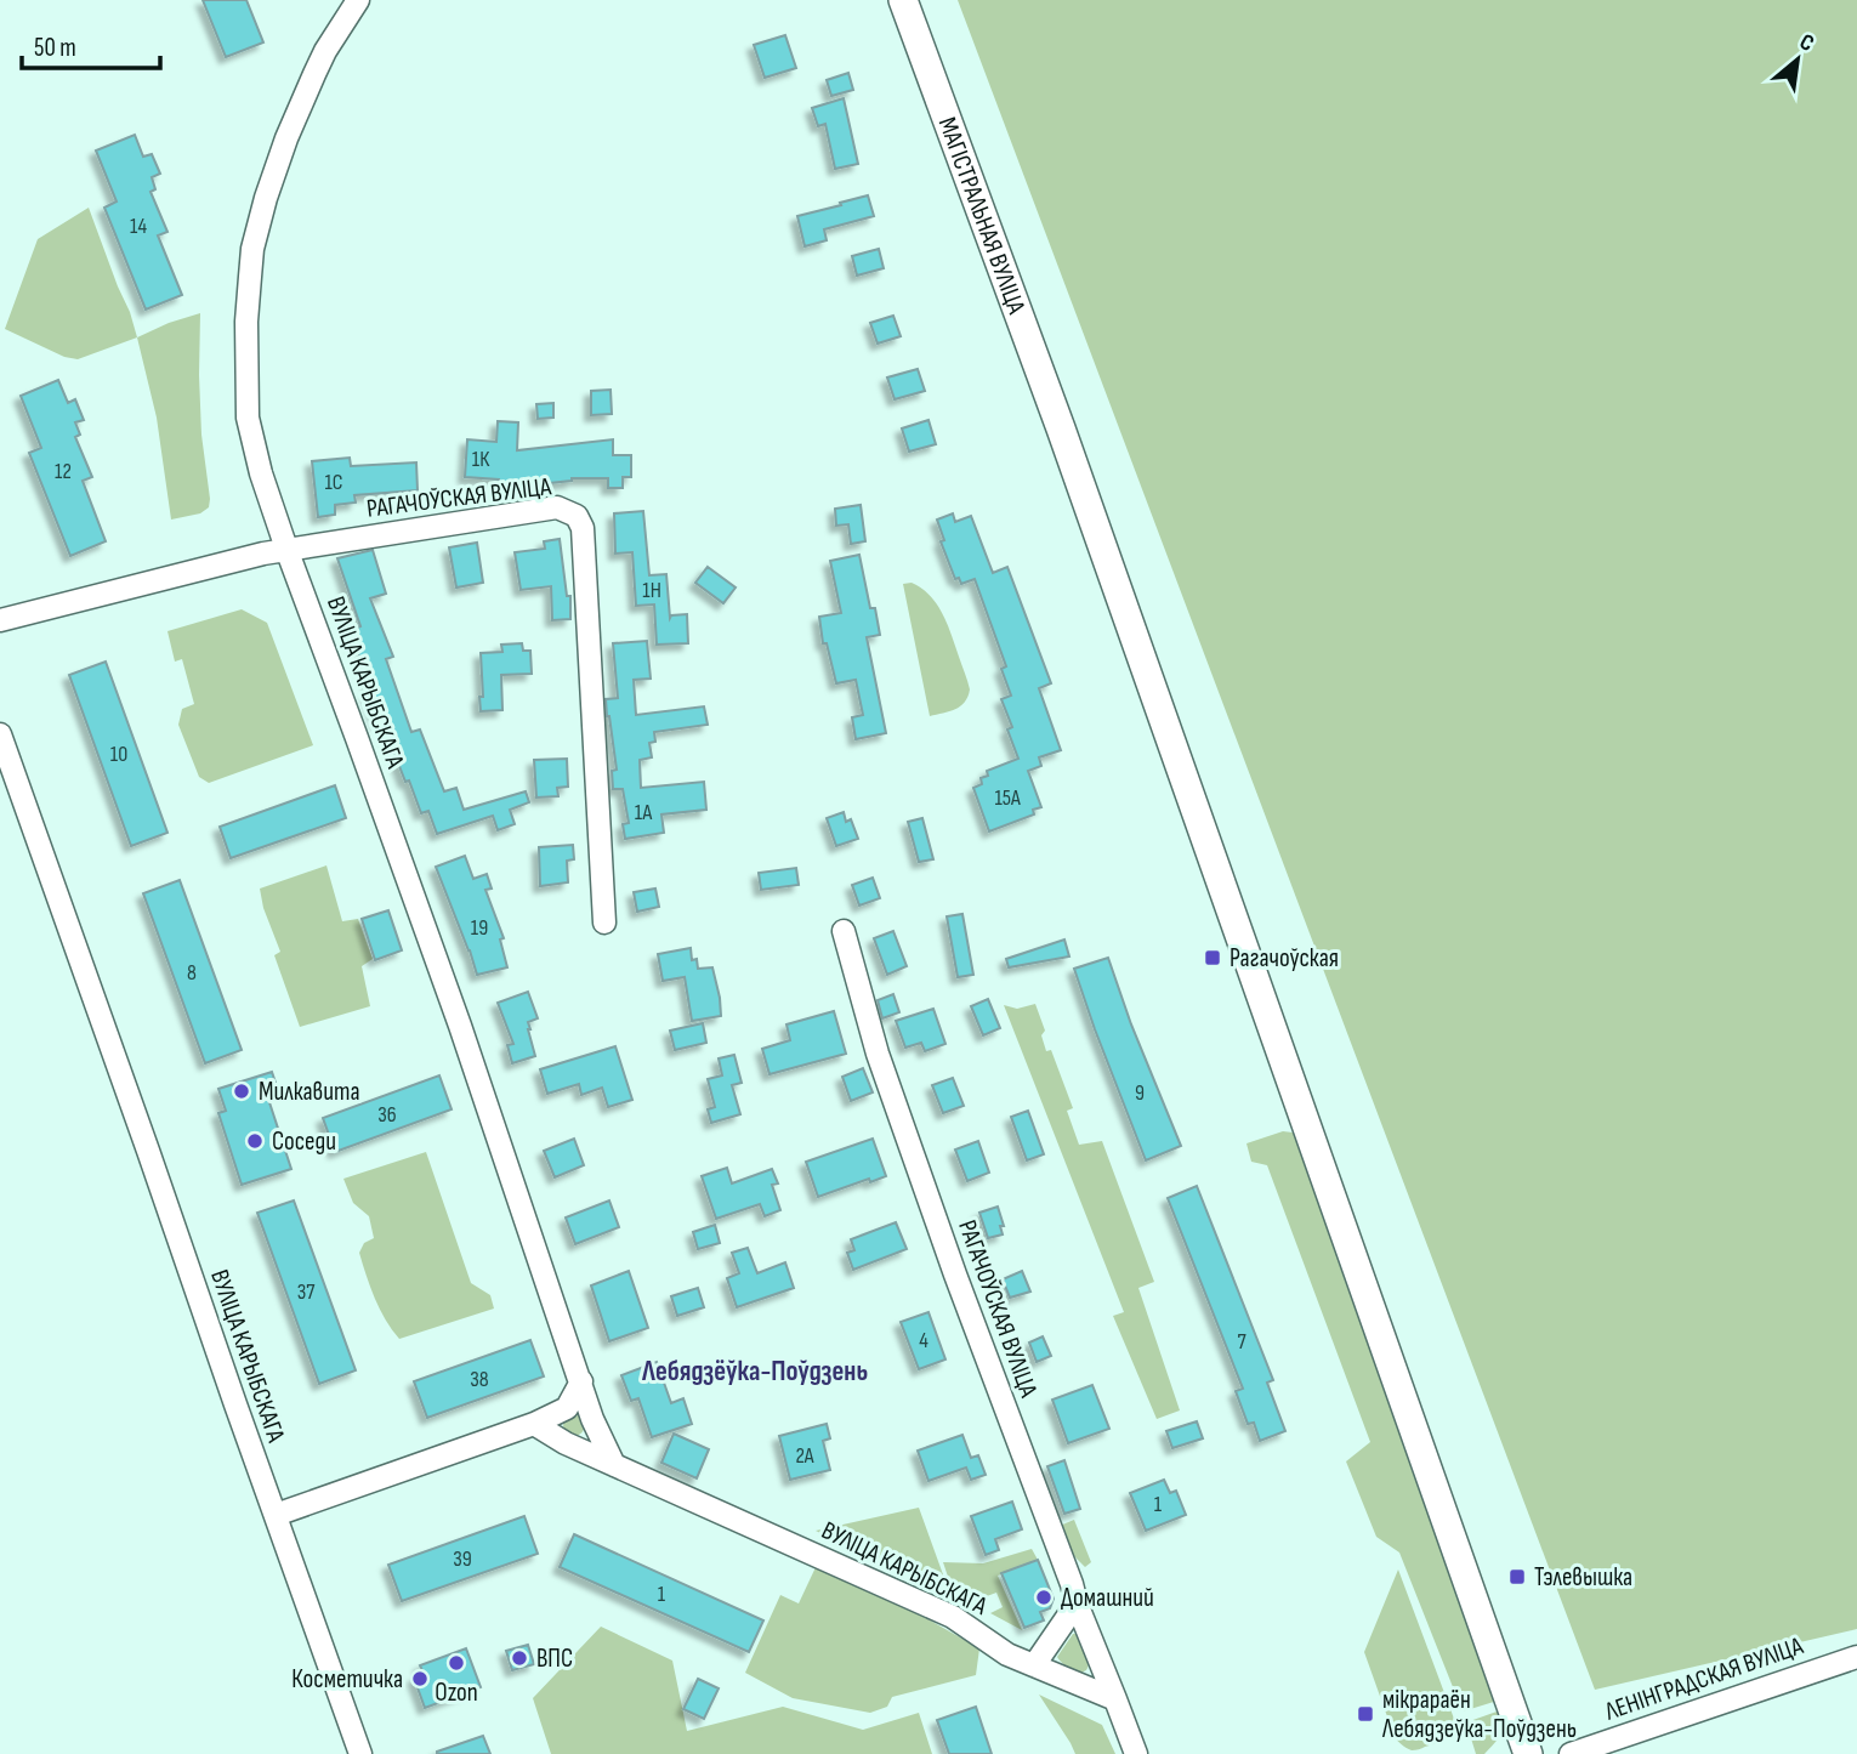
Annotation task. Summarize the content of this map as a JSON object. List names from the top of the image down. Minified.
{"streets":{"main road":["МАГІСТРАЛЬНАЯ ВУЛІЦА"],"street":["РАГАЧОЎСКАЯ ВУЛІЦА","ВУЛІЦА КАРЫБСКАГА","ЛЕНІНГРАДСКАЯ ВУЛІЦА"]},"crossings":[["РАГАЧОЎСКАЯ ВУЛІЦА","ВУЛІЦА КАРЫБСКАГА"]],"districts":["Лебядзёўка-Поўдзень"],"places":{"transit":["Рагачоўская","Тэлевышка","мікрараён Лебядзеўка-Поўдзень"],"other":["Милкавита","Соседи","Домашний","ВПС","Ozon","Косметичка"]},"house_numbers":["14","1К","12","1С","1Н","10","15А","1А","19","8","9","36","37","4","7","38","2А","1","39","1"],"scale_bar":"50 m","north":"top right"}
